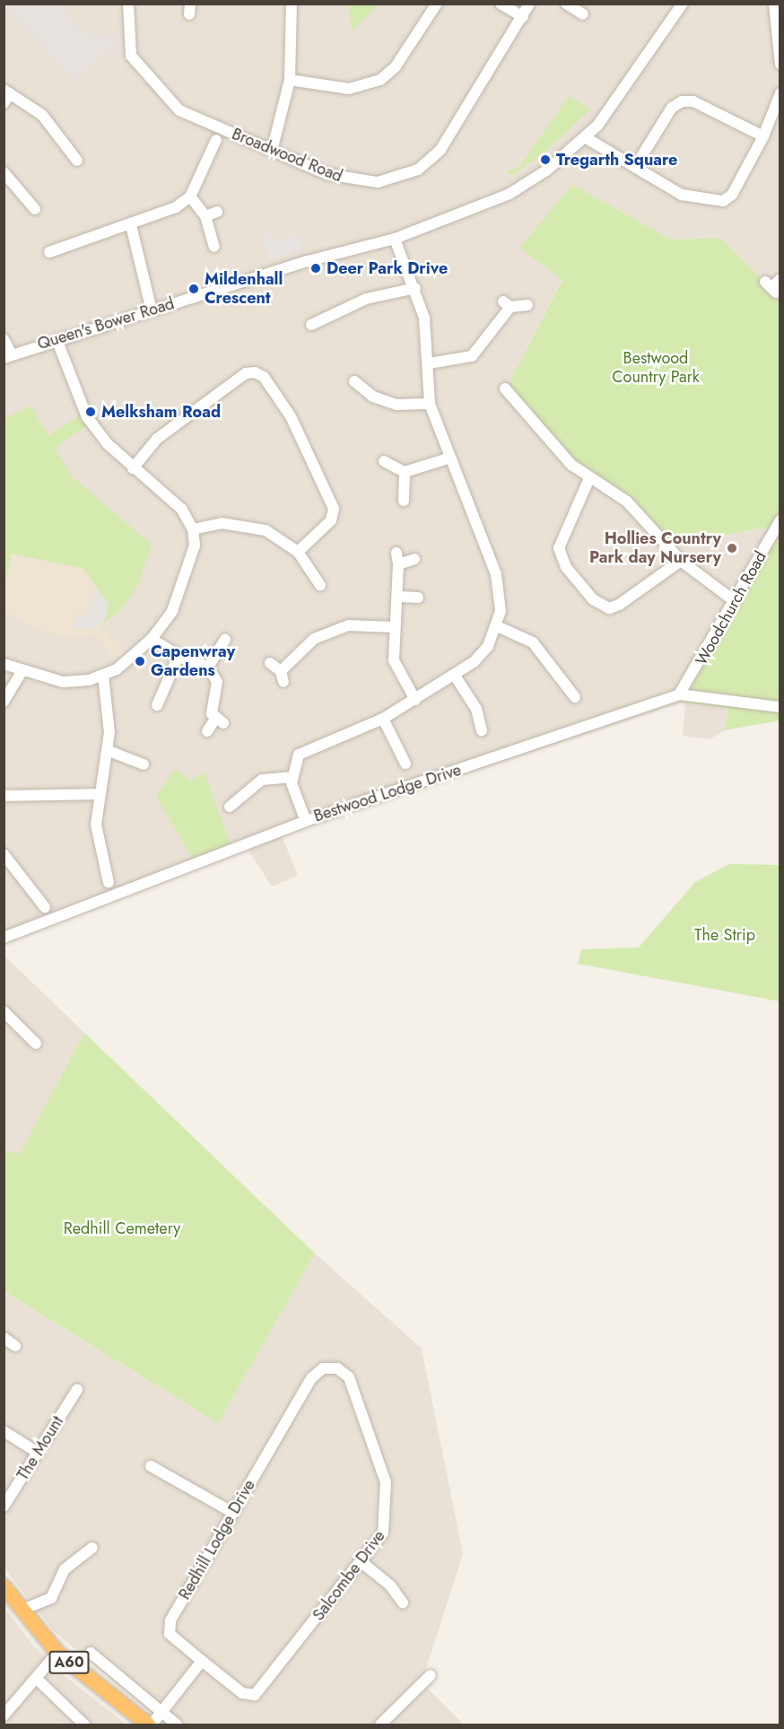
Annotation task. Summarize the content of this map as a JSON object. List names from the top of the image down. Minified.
{"streets":{"highway":["A60"],"street":["Broadwood Road","Queen's Bower Road","Woodchurch Road","Bestwood Lodge Drive","The Mount","Redhill Lodge Drive","Salcombe Drive"]},"crossings":[["Woodchurch Road","Bestwood Lodge Drive"],["Redhill Lodge Drive","Salcombe Drive"]],"parks":["Bestwood Country Park","The Strip","Redhill Cemetery"],"places":["Tregarth Square","Deer Park Drive","Mildenhall Crescent","Melksham Road","Hollies Country Park day Nursery","Capenwray Gardens"]}
